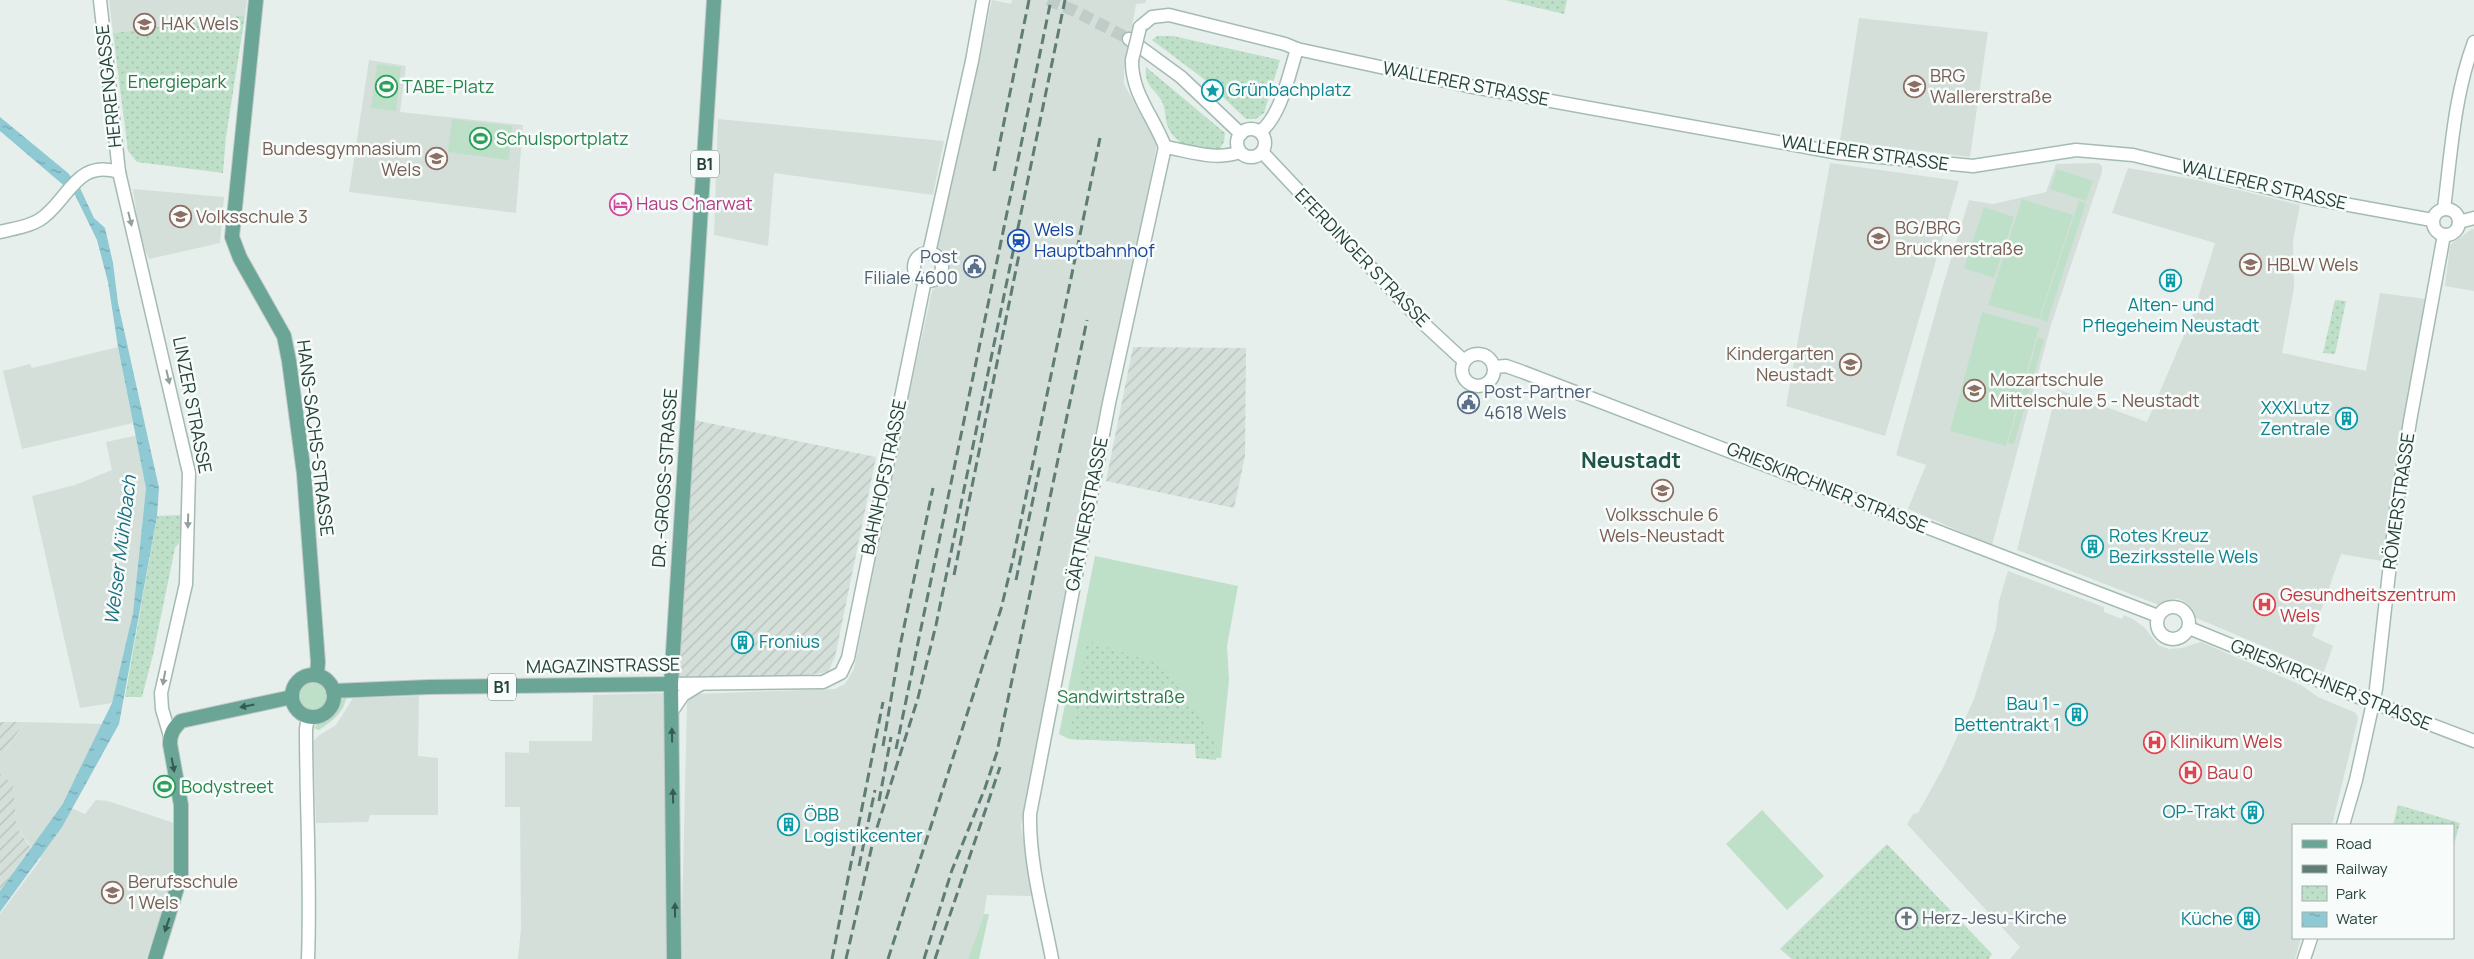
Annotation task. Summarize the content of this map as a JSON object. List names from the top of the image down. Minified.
{"streets":{"main road":["B1","LINZER STRASSE","HANS-SACHS-STRASSE","DR.-GROSS-STRASSE","MAGAZINSTRASSE"],"street":["WALLERER STRASSE","HERRENGASSE","EFERDINGER STRASSE","BAHNHOFSTRASSE","GRIESKIRCHNER STRASSE","RÖMERSTRASSE","GÄRTNERSTRASSE"]},"crossings":[["WALLERER STRASSE","RÖMERSTRASSE"],["HERRENGASSE","LINZER STRASSE"],["EFERDINGER STRASSE","GRIESKIRCHNER STRASSE"],["HANS-SACHS-STRASSE","MAGAZINSTRASSE"],["BAHNHOFSTRASSE","MAGAZINSTRASSE"],["DR.-GROSS-STRASSE","MAGAZINSTRASSE"],["GRIESKIRCHNER STRASSE","RÖMERSTRASSE"]],"one_way":["LINZER STRASSE"],"districts":["Neustadt"],"water":["Welser Mühlbach"],"parks":["Energiepark","Sandwirtstraße"],"places":{"school or university":["HAK Wels","BRG Wallererstraße","Bundesgymnasium Wels","Volksschule 3","BG/BRG Brucknerstraße","HBLW Wels","Kindergarten Neustadt","Mozartschule Mittelschule 5 - Neustadt","Volksschule 6 Wels-Neustadt","Berufsschule 1 Wels"],"sports":["TABE-Platz","Schulsportplatz","Bodystreet"],"place":["Grünbachplatz"],"hotel":["Haus Charwat"],"station":["Wels Hauptbahnhof"],"public building":["Post Filiale 4600","Post-Partner 4618 Wels"],"building":["Alten- und Pflegeheim Neustadt","XXXLutz Zentrale","Rotes Kreuz Bezirksstelle Wels","Fronius","Bau 1 - Bettentrakt 1","OP-Trakt","ÖBB Logistikcenter","Küche"],"hospital":["Gesundheitszentrum Wels","Klinikum Wels","Bau 0"],"church":["Herz-Jesu-Kirche"]},"legend":["Road","Railway","Park","Water"]}
